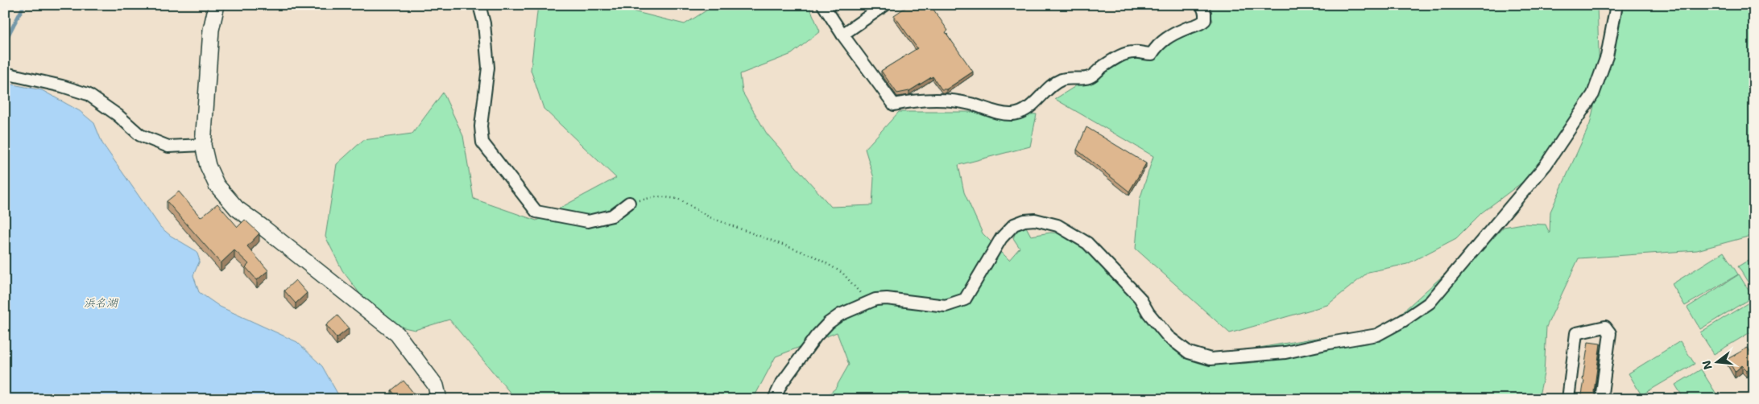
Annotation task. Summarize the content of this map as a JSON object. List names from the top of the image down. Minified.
{"water":["浜名湖"],"north":"left"}
